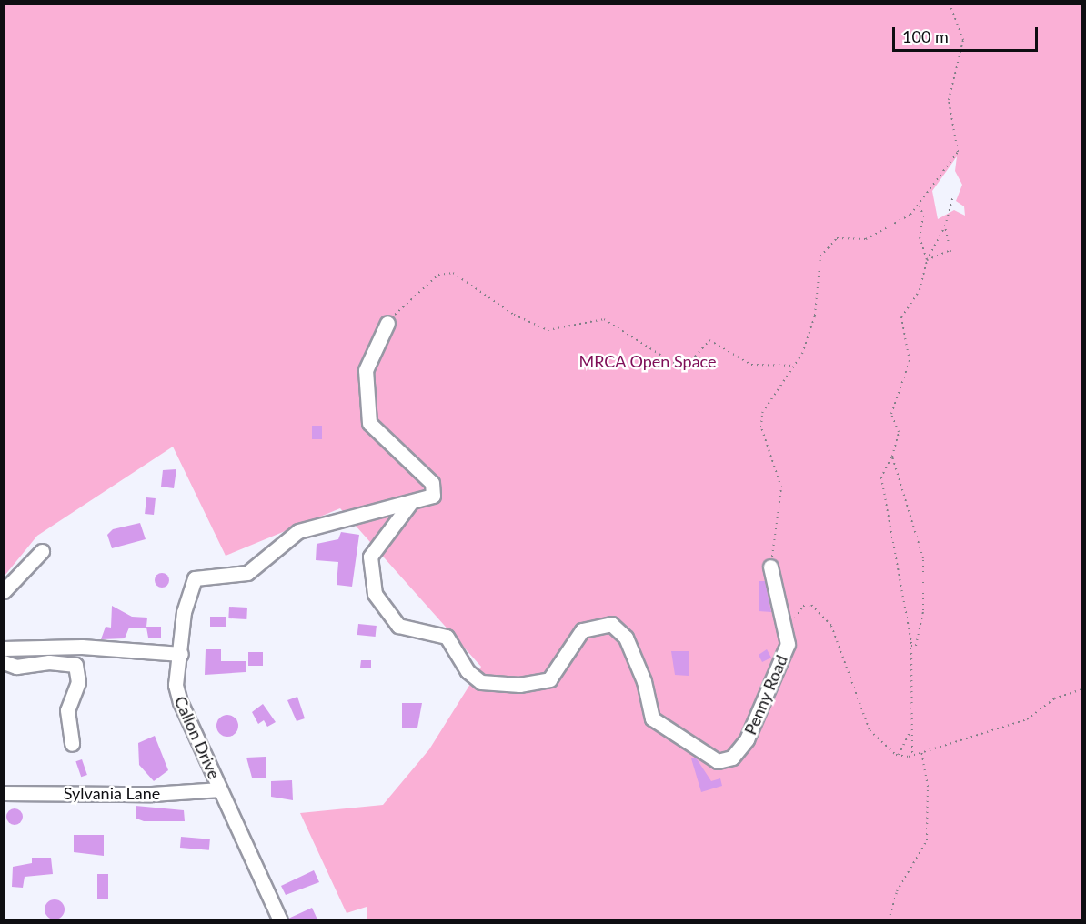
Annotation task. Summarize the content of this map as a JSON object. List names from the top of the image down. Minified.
{"streets":{"street":["Penny Road","Callon Drive","Sylvania Lane"]},"crossings":[["Penny Road","Callon Drive"],["Callon Drive","Sylvania Lane"]],"parks":["MRCA Open Space"],"scale_bar":"100 m"}
